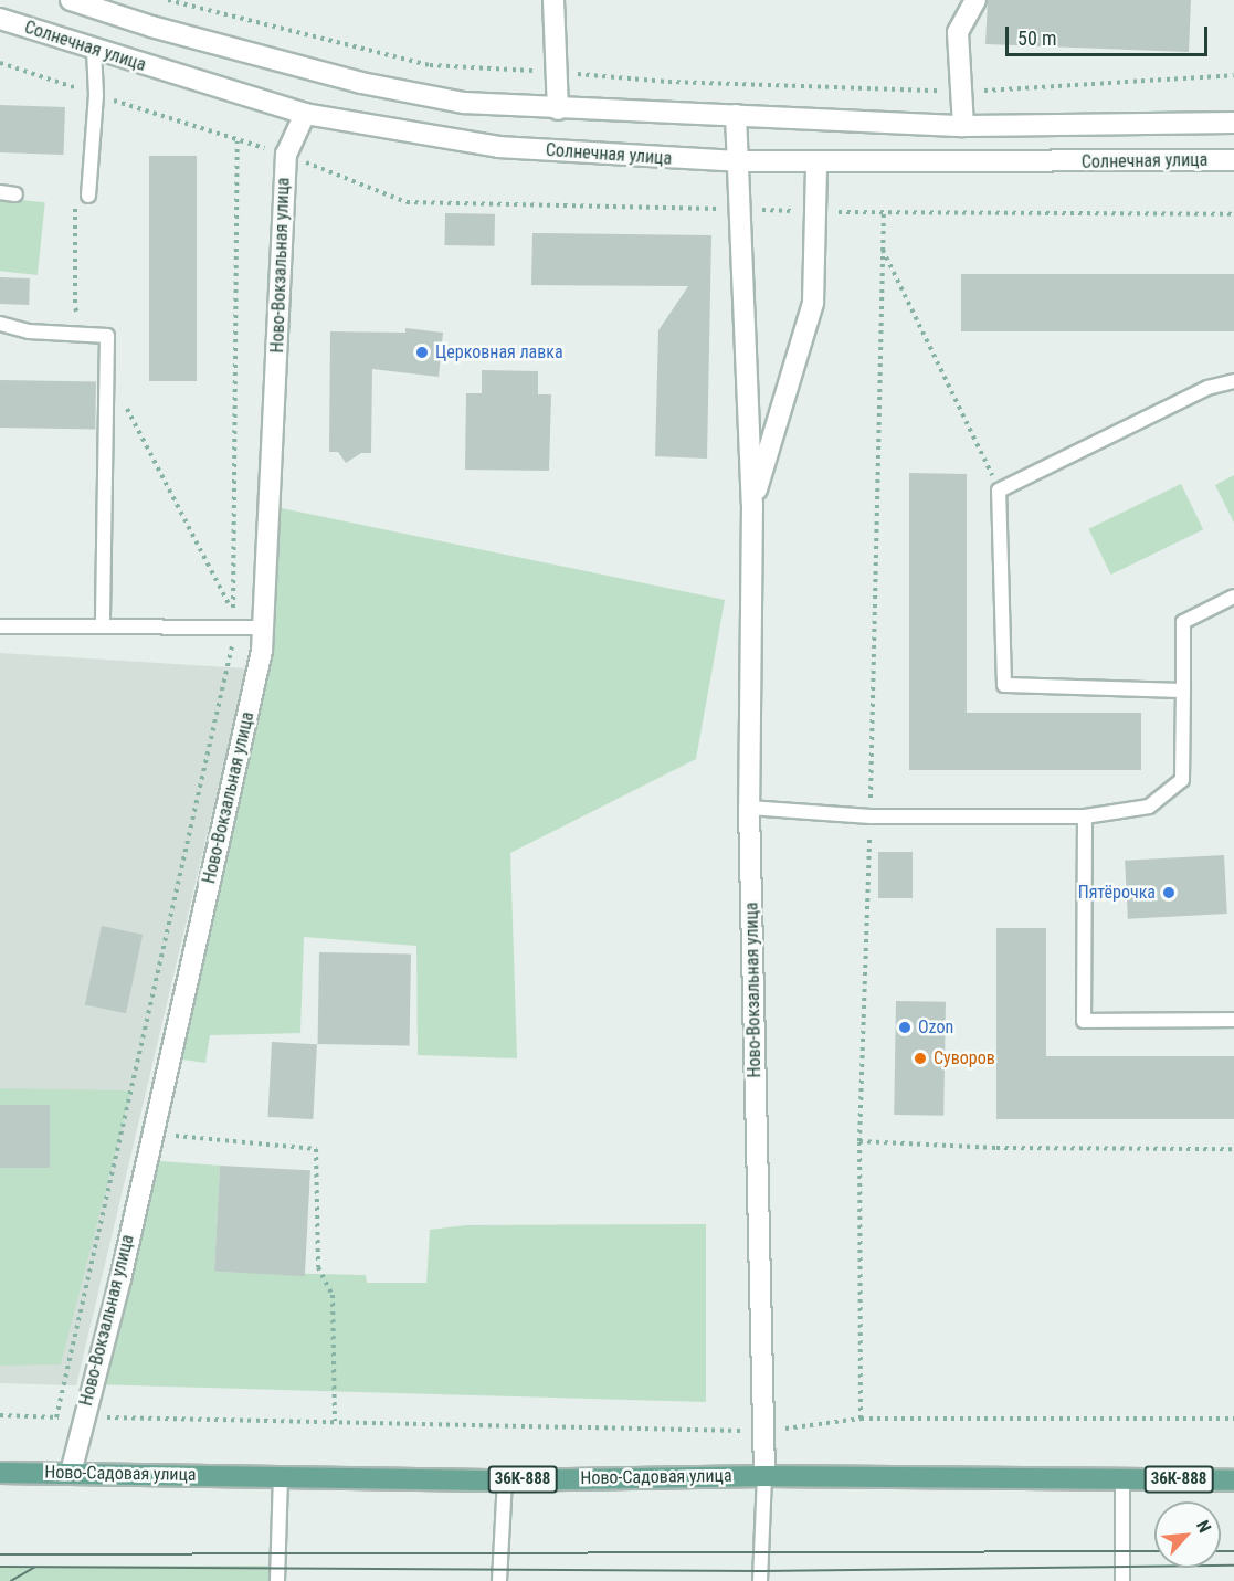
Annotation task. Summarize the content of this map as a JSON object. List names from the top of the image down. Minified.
{"streets":{"main road":["Ново-Садовая улица","36К-888"],"street":["Солнечная улица","Ново-Вокзальная улица"]},"crossings":[["Солнечная улица","Ново-Вокзальная улица"],["Ново-Вокзальная улица","Ново-Садовая улица"]],"places":["Церковная лавка","Пятёрочка","Ozon","Суворов"],"scale_bar":"50 m","north":"top right"}
